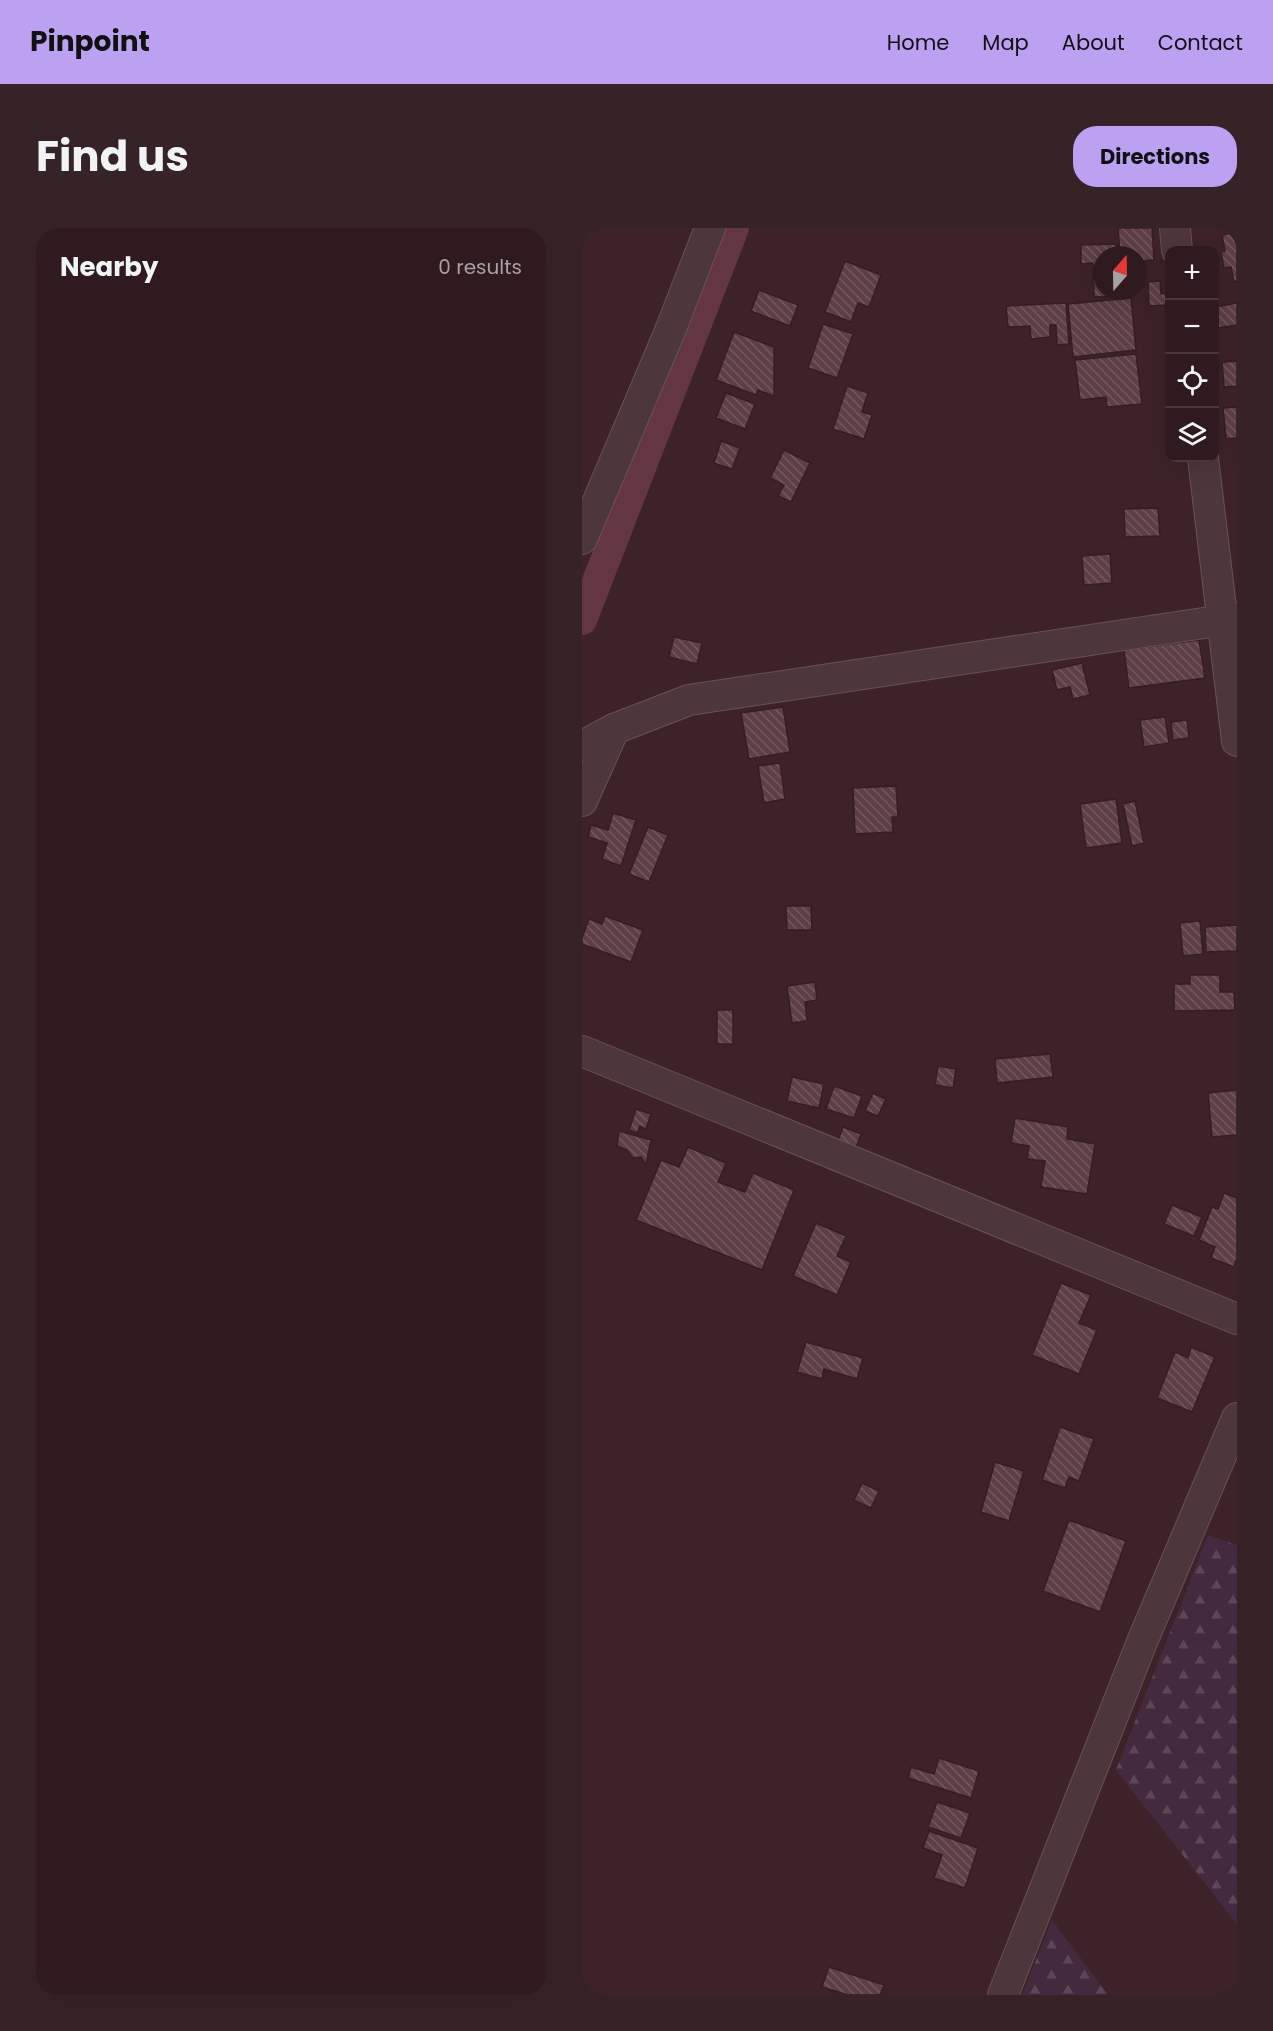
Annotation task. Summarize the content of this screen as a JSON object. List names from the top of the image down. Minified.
{"north":"top","page":{"header":"Pinpoint","nav":["Home","Map","About","Contact"],"title":"Find us","buttons":"Directions","heading":["Nearby","0 results"],"map_buttons":["+","−"]}}
